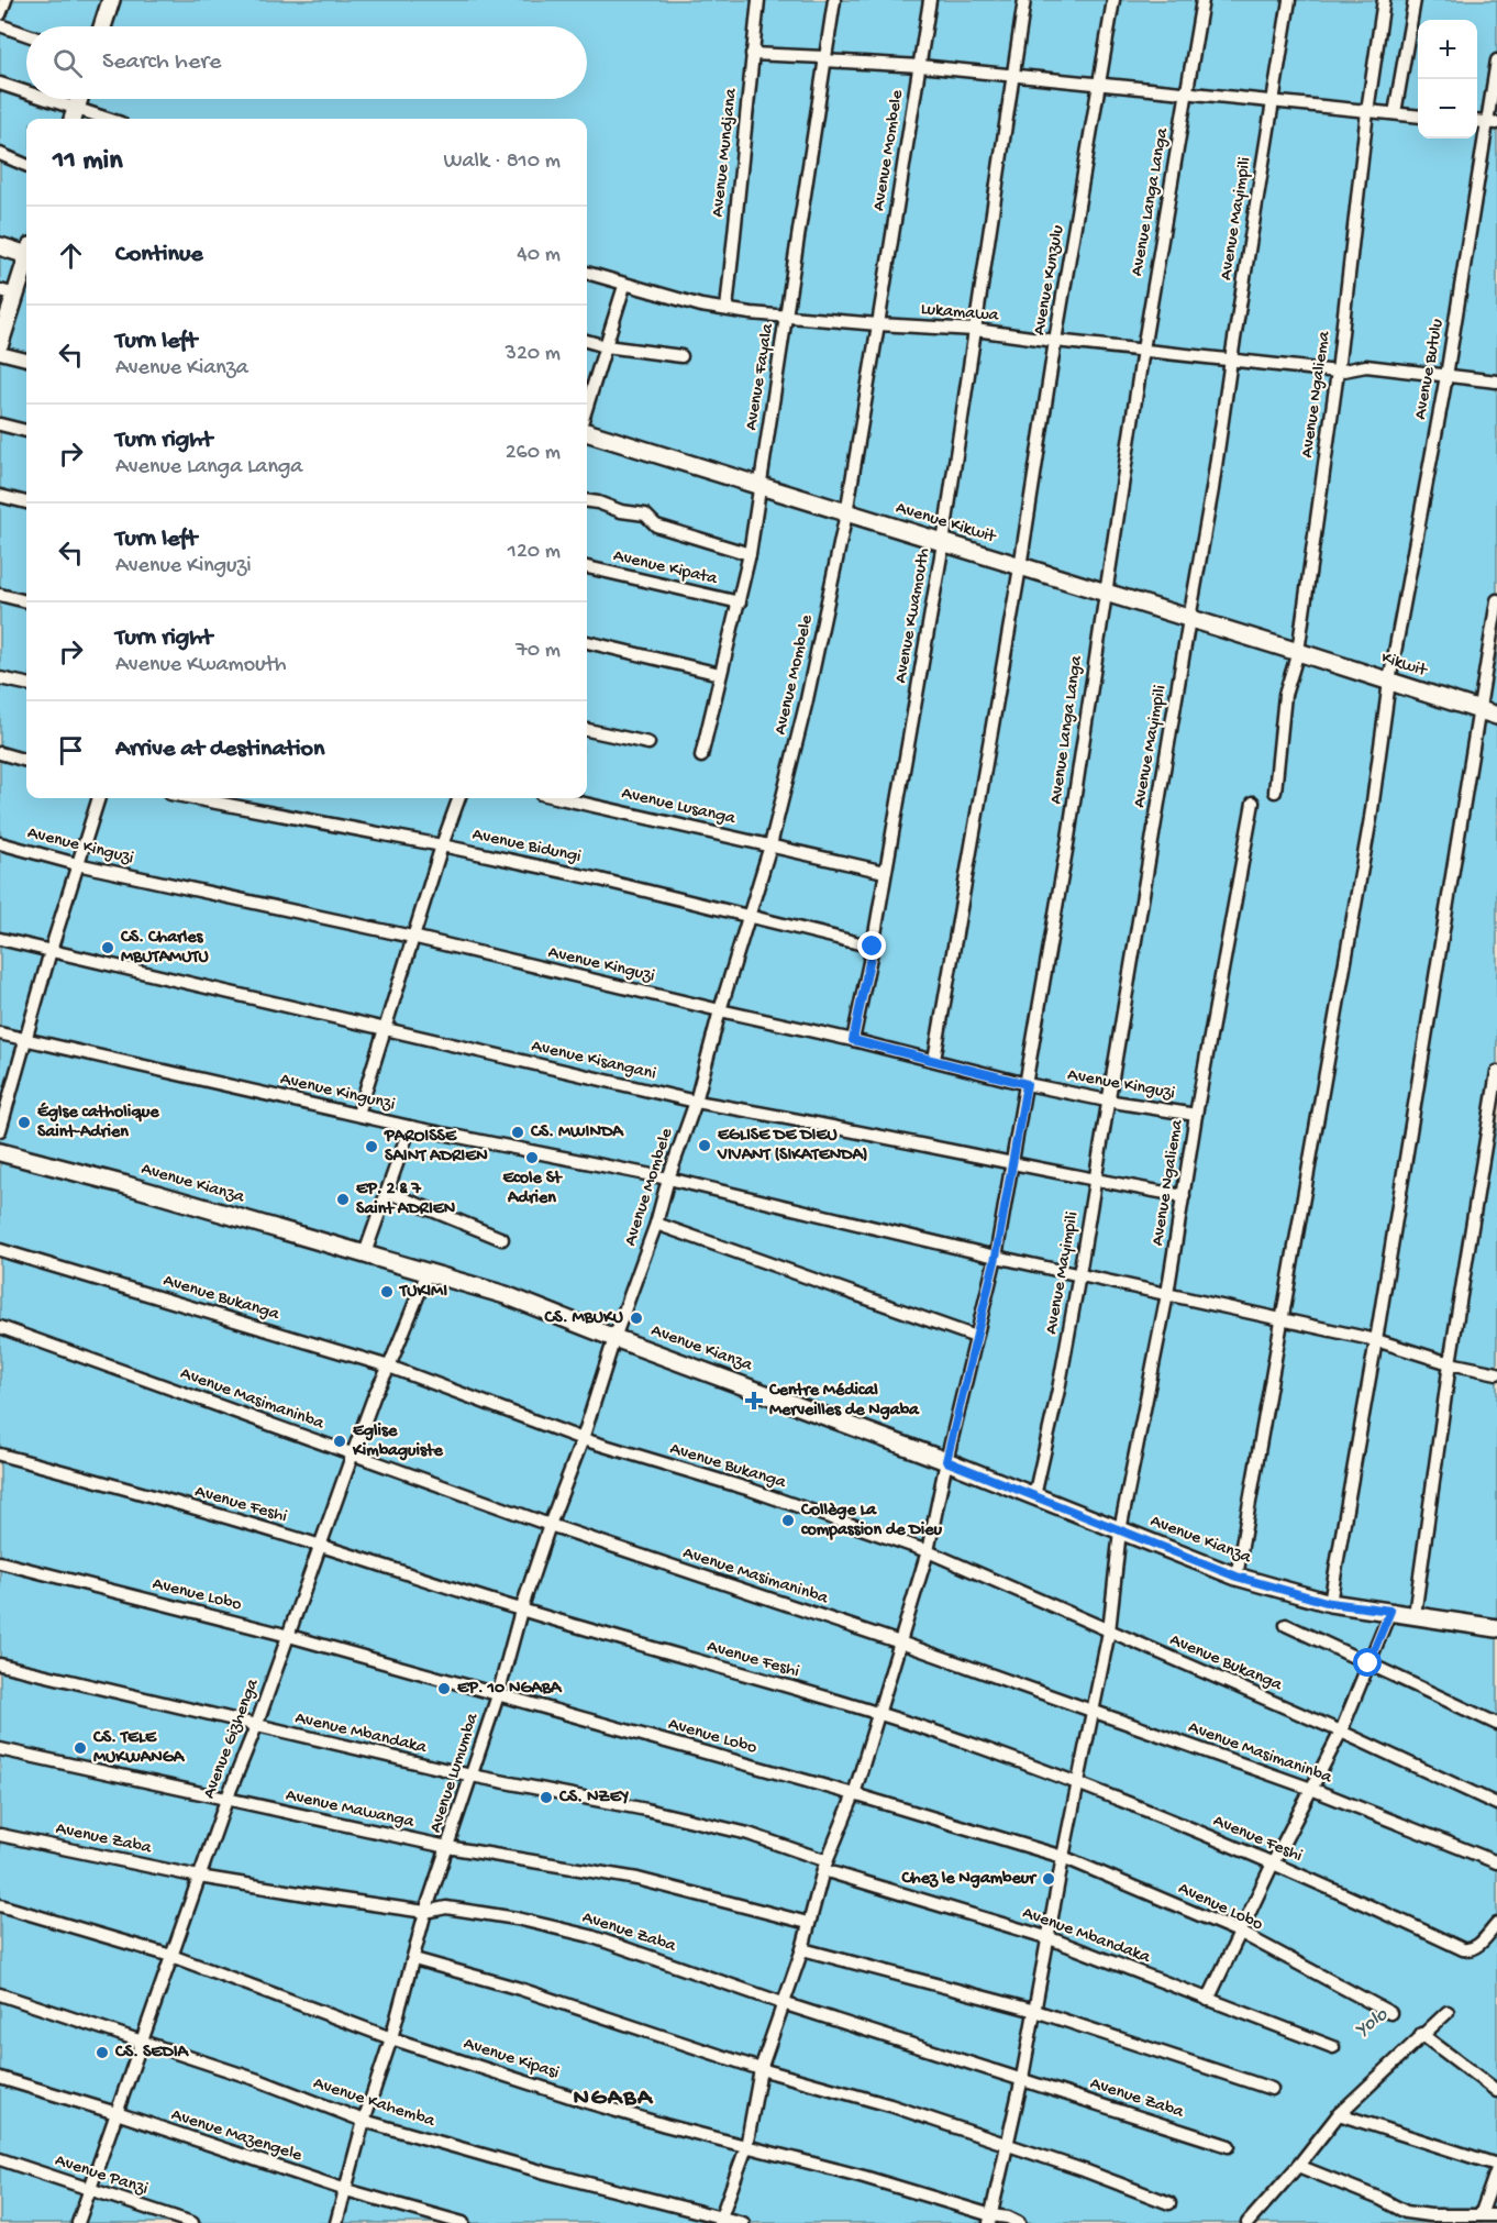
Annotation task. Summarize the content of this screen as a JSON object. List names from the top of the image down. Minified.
{"streets":{"street":["Avenue Mombele","Avenue Mundjana","Avenue Langa Langa","Avenue Mayimpili","Avenue Kunzulu","Lukamawa","Avenue Butulu","Avenue Fayala","Avenue Ngaliema","Avenue Kikwit","Avenue Kipata","Avenue Kwamouth","Kikwit","Avenue Lusanga","Avenue Kinguzi","Avenue Bidungi","Avenue Kisangani","Avenue Kingunzi","Avenue Kianza","Avenue Bukanga","Avenue Masimaninba","Avenue Feshi","Avenue Lobo","Avenue Mbandaka","Avenue Gizhenga","Avenue Lumumba","Avenue Mawanga","Avenue Zaba","Avenue Kipasi","Avenue Kahemba","Avenue Mazengele","Avenue Panzi"]},"crossings":[["Avenue Mombele","Lukamawa"],["Avenue Mombele","Avenue Kikwit"],["Avenue Mombele","Avenue Lusanga"],["Avenue Mombele","Avenue Kinguzi"],["Avenue Mombele","Avenue Bidungi"],["Avenue Mombele","Avenue Kisangani"],["Avenue Mombele","Avenue Kingunzi"],["Avenue Mombele","Avenue Kianza"],["Avenue Mombele","Avenue Lumumba"],["Avenue Mundjana","Lukamawa"],["Avenue Langa Langa","Lukamawa"],["Avenue Langa Langa","Avenue Kikwit"],["Avenue Langa Langa","Avenue Kinguzi"],["Avenue Langa Langa","Avenue Kisangani"],["Avenue Langa Langa","Avenue Kingunzi"],["Avenue Langa Langa","Avenue Kianza"],["Avenue Langa Langa","Avenue Bukanga"],["Avenue Langa Langa","Avenue Masimaninba"],["Avenue Langa Langa","Avenue Feshi"],["Avenue Langa Langa","Avenue Lobo"],["Avenue Langa Langa","Avenue Mbandaka"],["Avenue Langa Langa","Avenue Mawanga"],["Avenue Langa Langa","Avenue Zaba"],["Avenue Langa Langa","Avenue Kipasi"],["Avenue Langa Langa","Avenue Kahemba"],["Avenue Mayimpili","Lukamawa"],["Avenue Mayimpili","Avenue Kikwit"],["Avenue Mayimpili","Avenue Kinguzi"],["Avenue Mayimpili","Avenue Kisangani"],["Avenue Mayimpili","Avenue Kingunzi"],["Avenue Mayimpili","Avenue Kianza"],["Avenue Kunzulu","Lukamawa"],["Avenue Kunzulu","Avenue Kikwit"],["Lukamawa","Avenue Butulu"],["Lukamawa","Avenue Fayala"],["Lukamawa","Avenue Ngaliema"],["Lukamawa","Avenue Kwamouth"],["Avenue Butulu","Kikwit"],["Avenue Butulu","Avenue Kingunzi"],["Avenue Butulu","Avenue Kianza"],["Avenue Fayala","Avenue Kikwit"],["Avenue Fayala","Avenue Kipata"],["Avenue Ngaliema","Avenue Kikwit"],["Avenue Ngaliema","Kikwit"],["Avenue Ngaliema","Avenue Kinguzi"],["Avenue Ngaliema","Avenue Kisangani"],["Avenue Ngaliema","Avenue Kingunzi"],["Avenue Ngaliema","Avenue Kianza"],["Avenue Ngaliema","Avenue Bukanga"],["Avenue Ngaliema","Avenue Masimaninba"],["Avenue Ngaliema","Avenue Feshi"],["Avenue Ngaliema","Avenue Lobo"],["Avenue Ngaliema","Avenue Mbandaka"],["Avenue Ngaliema","Avenue Zaba"],["Avenue Ngaliema","Avenue Kipasi"],["Avenue Kikwit","Avenue Kwamouth"],["Avenue Kikwit","Kikwit"],["Avenue Kwamouth","Avenue Lusanga"],["Avenue Kwamouth","Avenue Kinguzi"],["Avenue Kwamouth","Avenue Bidungi"],["Avenue Kianza","Avenue Gizhenga"],["Avenue Kianza","Avenue Lumumba"],["Avenue Bukanga","Avenue Gizhenga"],["Avenue Bukanga","Avenue Lumumba"],["Avenue Masimaninba","Avenue Gizhenga"],["Avenue Masimaninba","Avenue Lumumba"],["Avenue Feshi","Avenue Gizhenga"],["Avenue Feshi","Avenue Lumumba"],["Avenue Lobo","Avenue Gizhenga"],["Avenue Lobo","Avenue Lumumba"],["Avenue Mbandaka","Avenue Gizhenga"],["Avenue Mbandaka","Avenue Lumumba"],["Avenue Gizhenga","Avenue Mawanga"],["Avenue Gizhenga","Avenue Zaba"],["Avenue Gizhenga","Avenue Kipasi"],["Avenue Gizhenga","Avenue Kahemba"],["Avenue Gizhenga","Avenue Mazengele"],["Avenue Gizhenga","Avenue Panzi"],["Avenue Lumumba","Avenue Mawanga"],["Avenue Lumumba","Avenue Zaba"],["Avenue Lumumba","Avenue Kipasi"],["Avenue Lumumba","Avenue Kahemba"],["Avenue Lumumba","Avenue Mazengele"]],"districts":["NGABA"],"water":["Yolo"],"places":{"other":["CS. Charles MBUTAMUTU","Églse catholique Saint-Adrien","CS. MWINDA","EGLISE DE DIEU VIVANT (SIKATENDA)","PAROISSE SAINT ADRIEN","Ecole St Adrien","EP. 2 & 7 Saint ADRIEN","TUKIMI","CS. MBUKU","Eglise Kimbaguiste","Collège La compassion de Dieu","EP. 10 NGABA","CS. TELE MUKWANGA","CS. NZEY","Chez le Ngambeur","CS. SEDIA"],"health":["Centre Médical Merveilles de Ngaba"]},"page":{"map_buttons":["+","−"],"search":"Search here","heading":["11 min","Walk · 810 m"],"list":[["Continue","40 m"],["Turn left","Avenue Kianza","320 m"],["Turn right","Avenue Langa Langa","260 m"],["Turn left","Avenue Kinguzi","120 m"],["Turn right","Avenue Kwamouth","70 m"],"Arrive at destination"]}}
